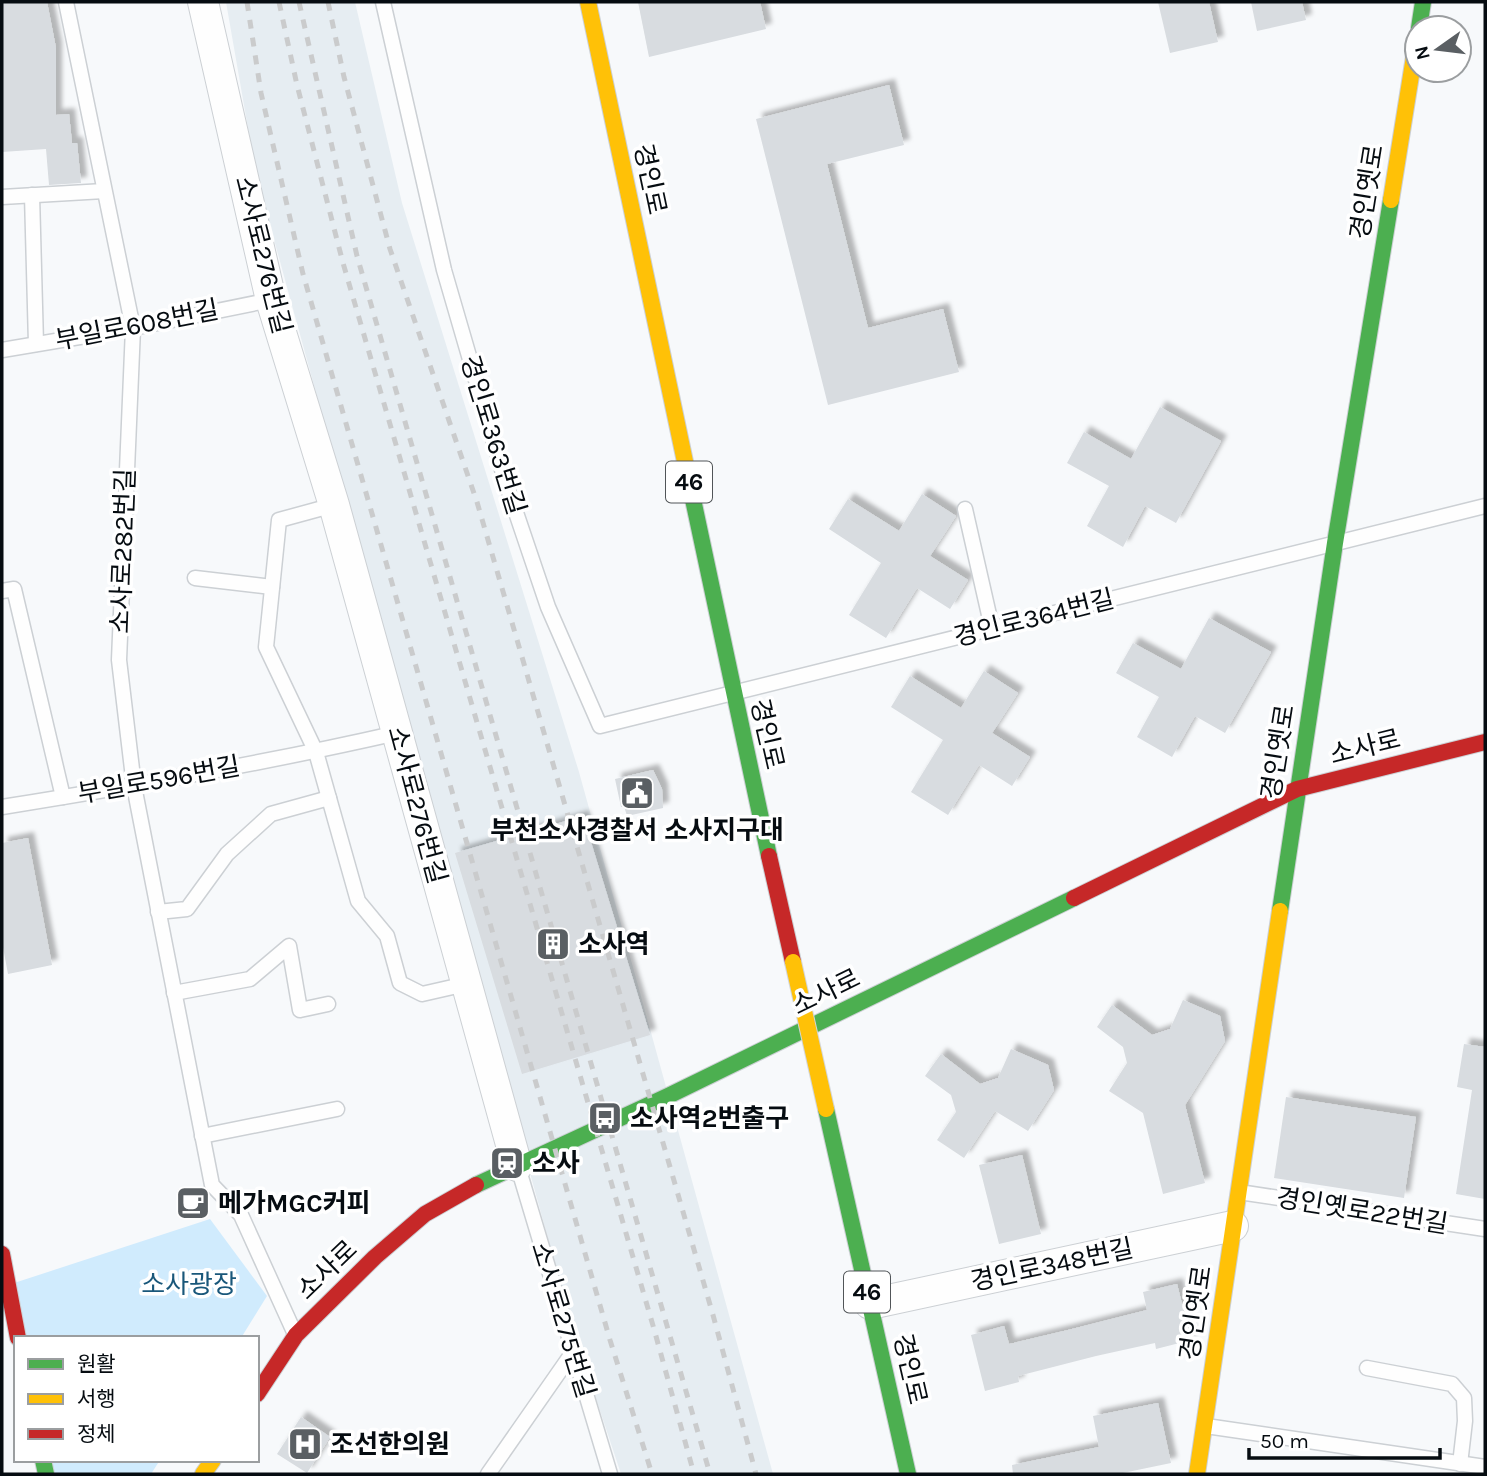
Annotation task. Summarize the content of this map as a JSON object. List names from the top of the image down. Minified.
{"streets":{"street":["경인로","경인옛로","소사로276번길","46","소사로","경인로348번길"],"lane":["부일로608번길","경인로363번길","소사로282번길","경인로364번길","부일로596번길","경인옛로22번길","소사로275번길"]},"crossings":[["경인로","경인로363번길"],["경인로","경인로364번길"],["경인로","경인로348번길"],["경인옛로","경인로364번길"],["경인옛로","소사로"],["경인옛로","경인옛로22번길"],["경인옛로","경인로348번길"],["소사로276번길","부일로608번길"],["소사로276번길","소사로"],["소사로276번길","부일로596번길"],["소사로276번길","소사로275번길"],["부일로608번길","소사로282번길"],["경인로363번길","경인로364번길"],["소사로282번길","소사로"],["소사로282번길","부일로596번길"],["소사로","소사로275번길"]],"parks":["소사광장"],"places":{"public building":["부천소사경찰서 소사지구대"],"building":["소사역"],"bus stop":["소사역2번출구"],"station":["소사"],"cafe":["메가MGC커피"],"hospital":["조선한의원"]},"legend":["원활","서행","정체"],"scale_bar":"50 m","north":"left"}
